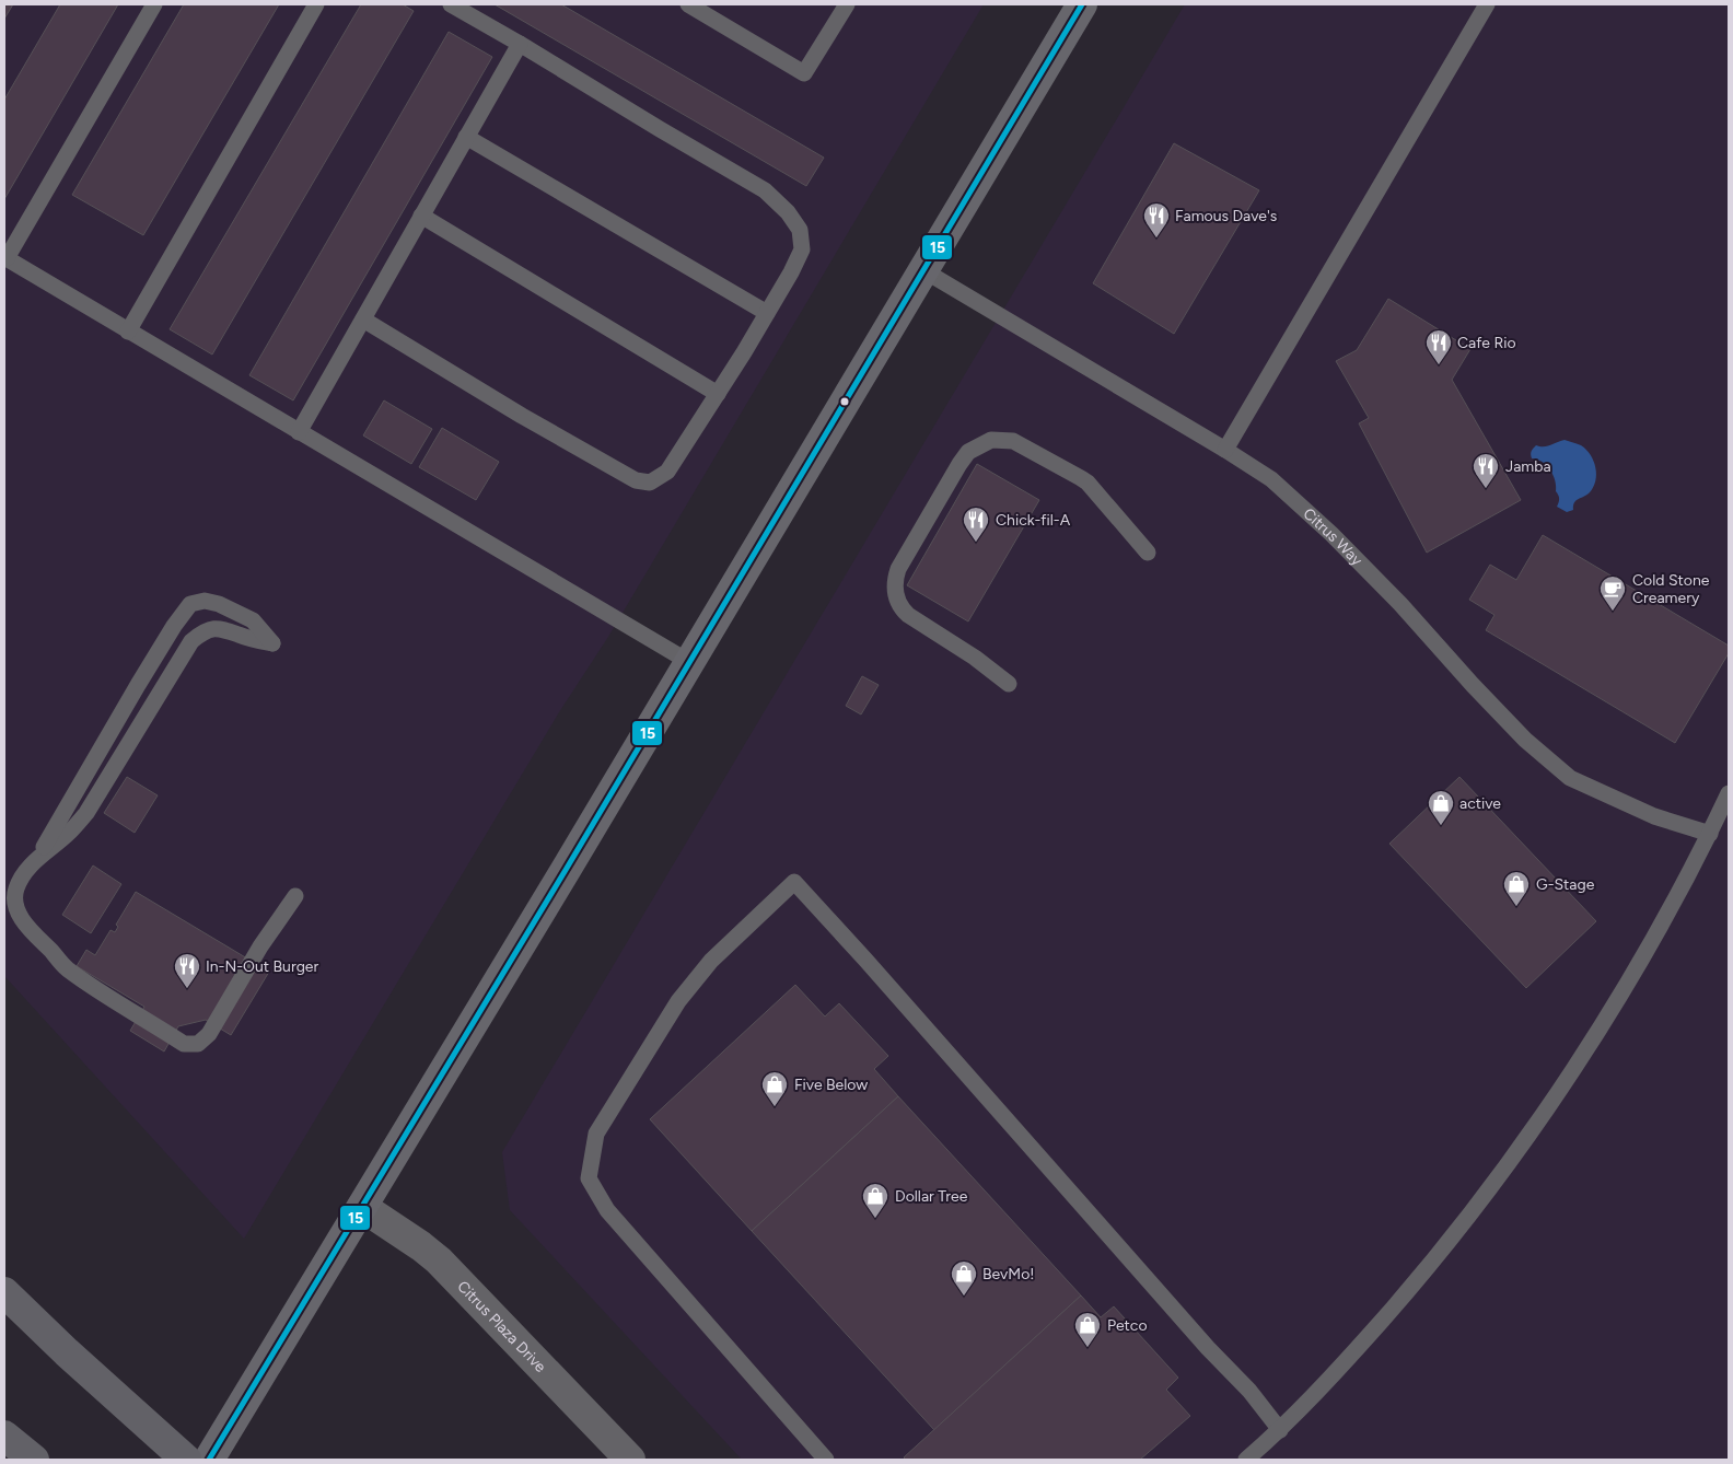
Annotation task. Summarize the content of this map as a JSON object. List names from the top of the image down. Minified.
{"streets":{"street":["Citrus Plaza Drive"],"lane":["Citrus Way"]},"places":{"restaurant":["Famous Dave's","Cafe Rio","Jamba","Chick-fil-A","In-N-Out Burger"],"cafe":["Cold Stone Creamery"],"shop":["active","G-Stage","Five Below","Dollar Tree","BevMo!","Petco"]},"lines":["transit line 15"]}
